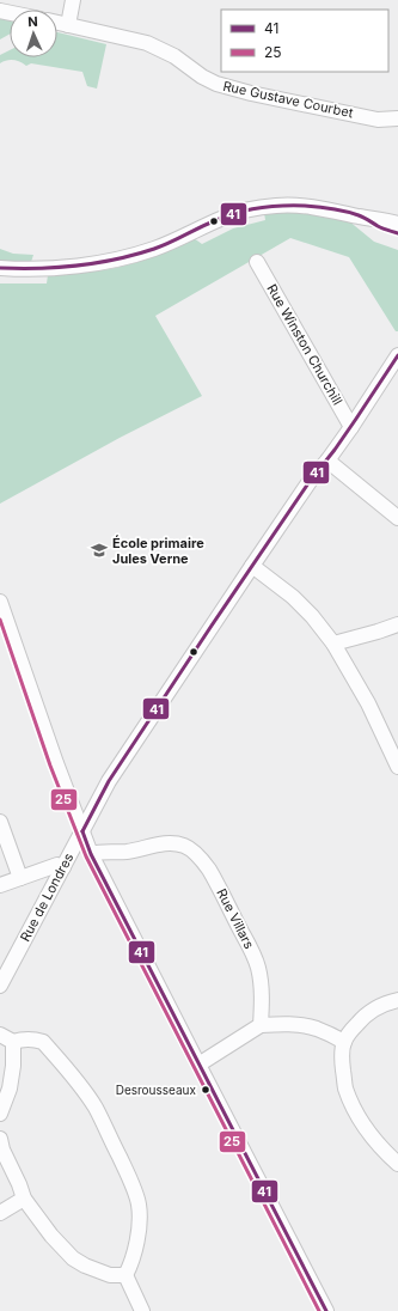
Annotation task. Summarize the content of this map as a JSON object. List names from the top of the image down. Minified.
{"streets":{"street":["Rue Gustave Courbet","Rue Winston Churchill","Rue de Londres","Rue Villars"]},"crossings":[["Rue Winston Churchill","Rue de Londres"]],"places":{"school or university":["École primaire Jules Verne"],"other":["Desrousseaux"]},"lines":["transit line 41","transit line 25"],"legend":["41","25"],"north":"top"}
